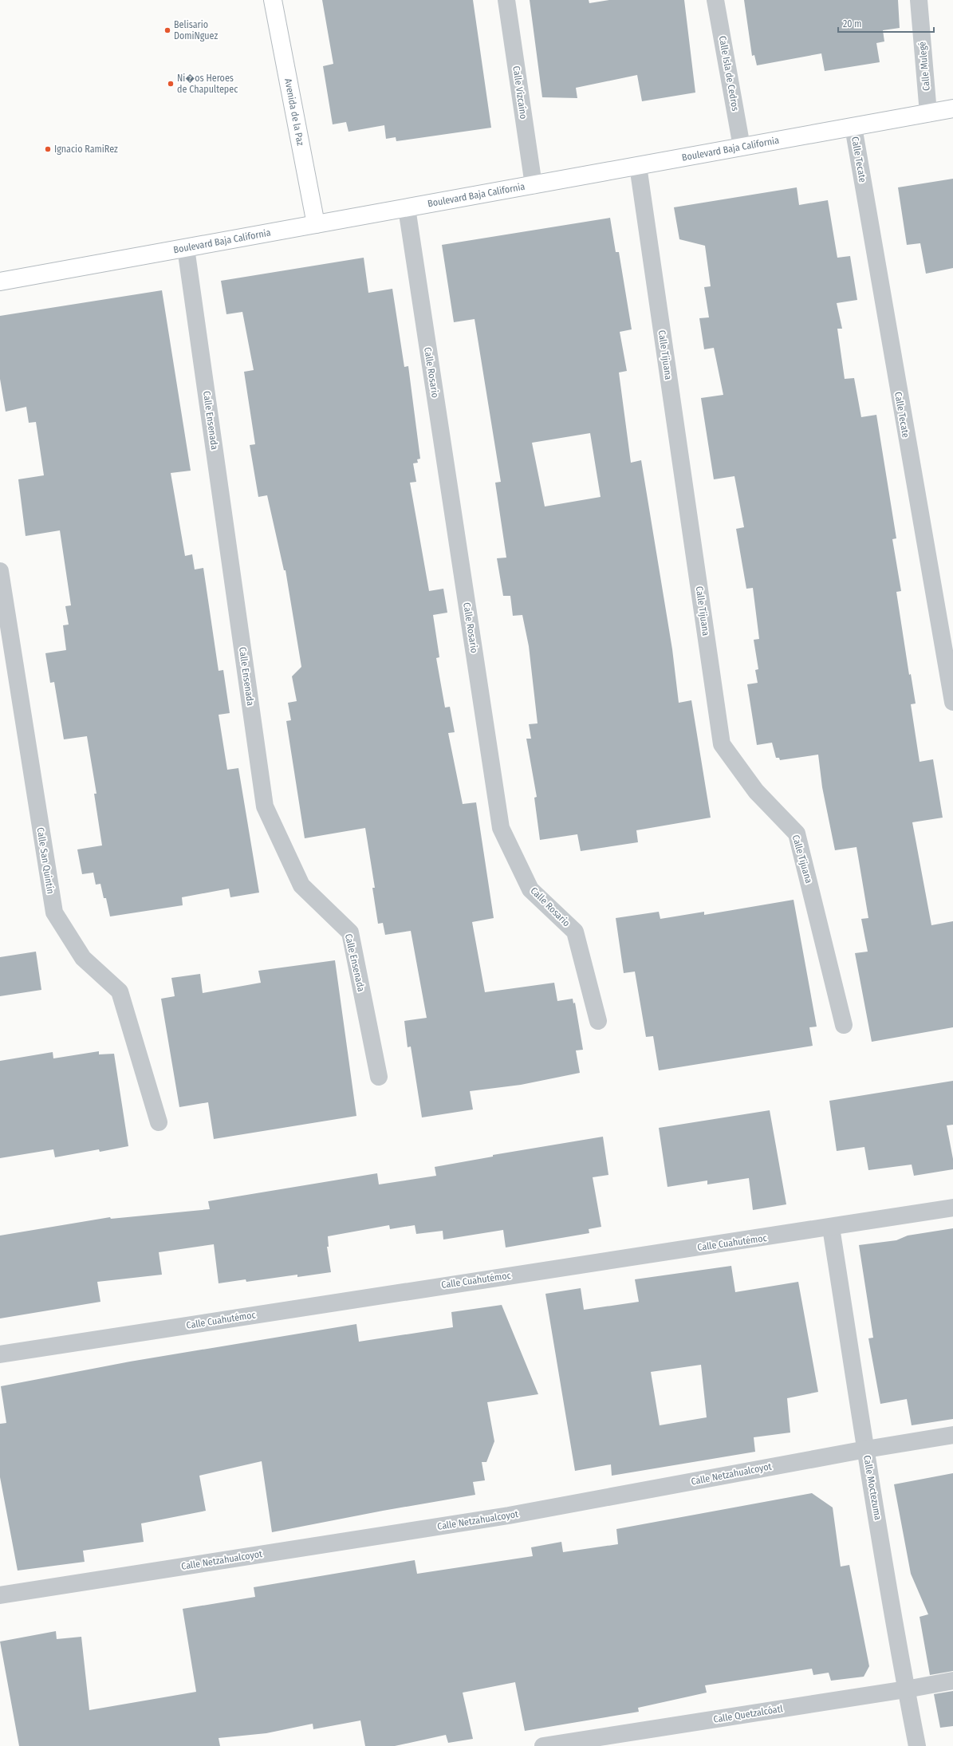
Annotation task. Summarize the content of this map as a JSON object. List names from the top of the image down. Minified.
{"streets":{"street":["Calle Mulegé","Calle Isla de Cedros","Calle Vizcaíno","Avenida de la Paz","Boulevard Baja California","Calle Tecate","Calle Tijuana","Calle Rosario","Calle Ensenada","Calle San Quintín","Calle Cuahutémoc","Calle Netzahualcoyot","Calle Moctezuma","Calle Quetzalcóatl"]},"crossings":[["Calle Mulegé","Boulevard Baja California"],["Calle Isla de Cedros","Boulevard Baja California"],["Calle Vizcaíno","Boulevard Baja California"],["Avenida de la Paz","Boulevard Baja California"],["Boulevard Baja California","Calle Tecate"],["Boulevard Baja California","Calle Tijuana"],["Boulevard Baja California","Calle Rosario"],["Boulevard Baja California","Calle Ensenada"],["Calle Cuahutémoc","Calle Moctezuma"],["Calle Netzahualcoyot","Calle Moctezuma"],["Calle Moctezuma","Calle Quetzalcóatl"]],"places":["Belisario DomiNguez","Ni�os Heroes de Chapultepec","Ignacio RamiRez"],"scale_bar":"20 m"}
